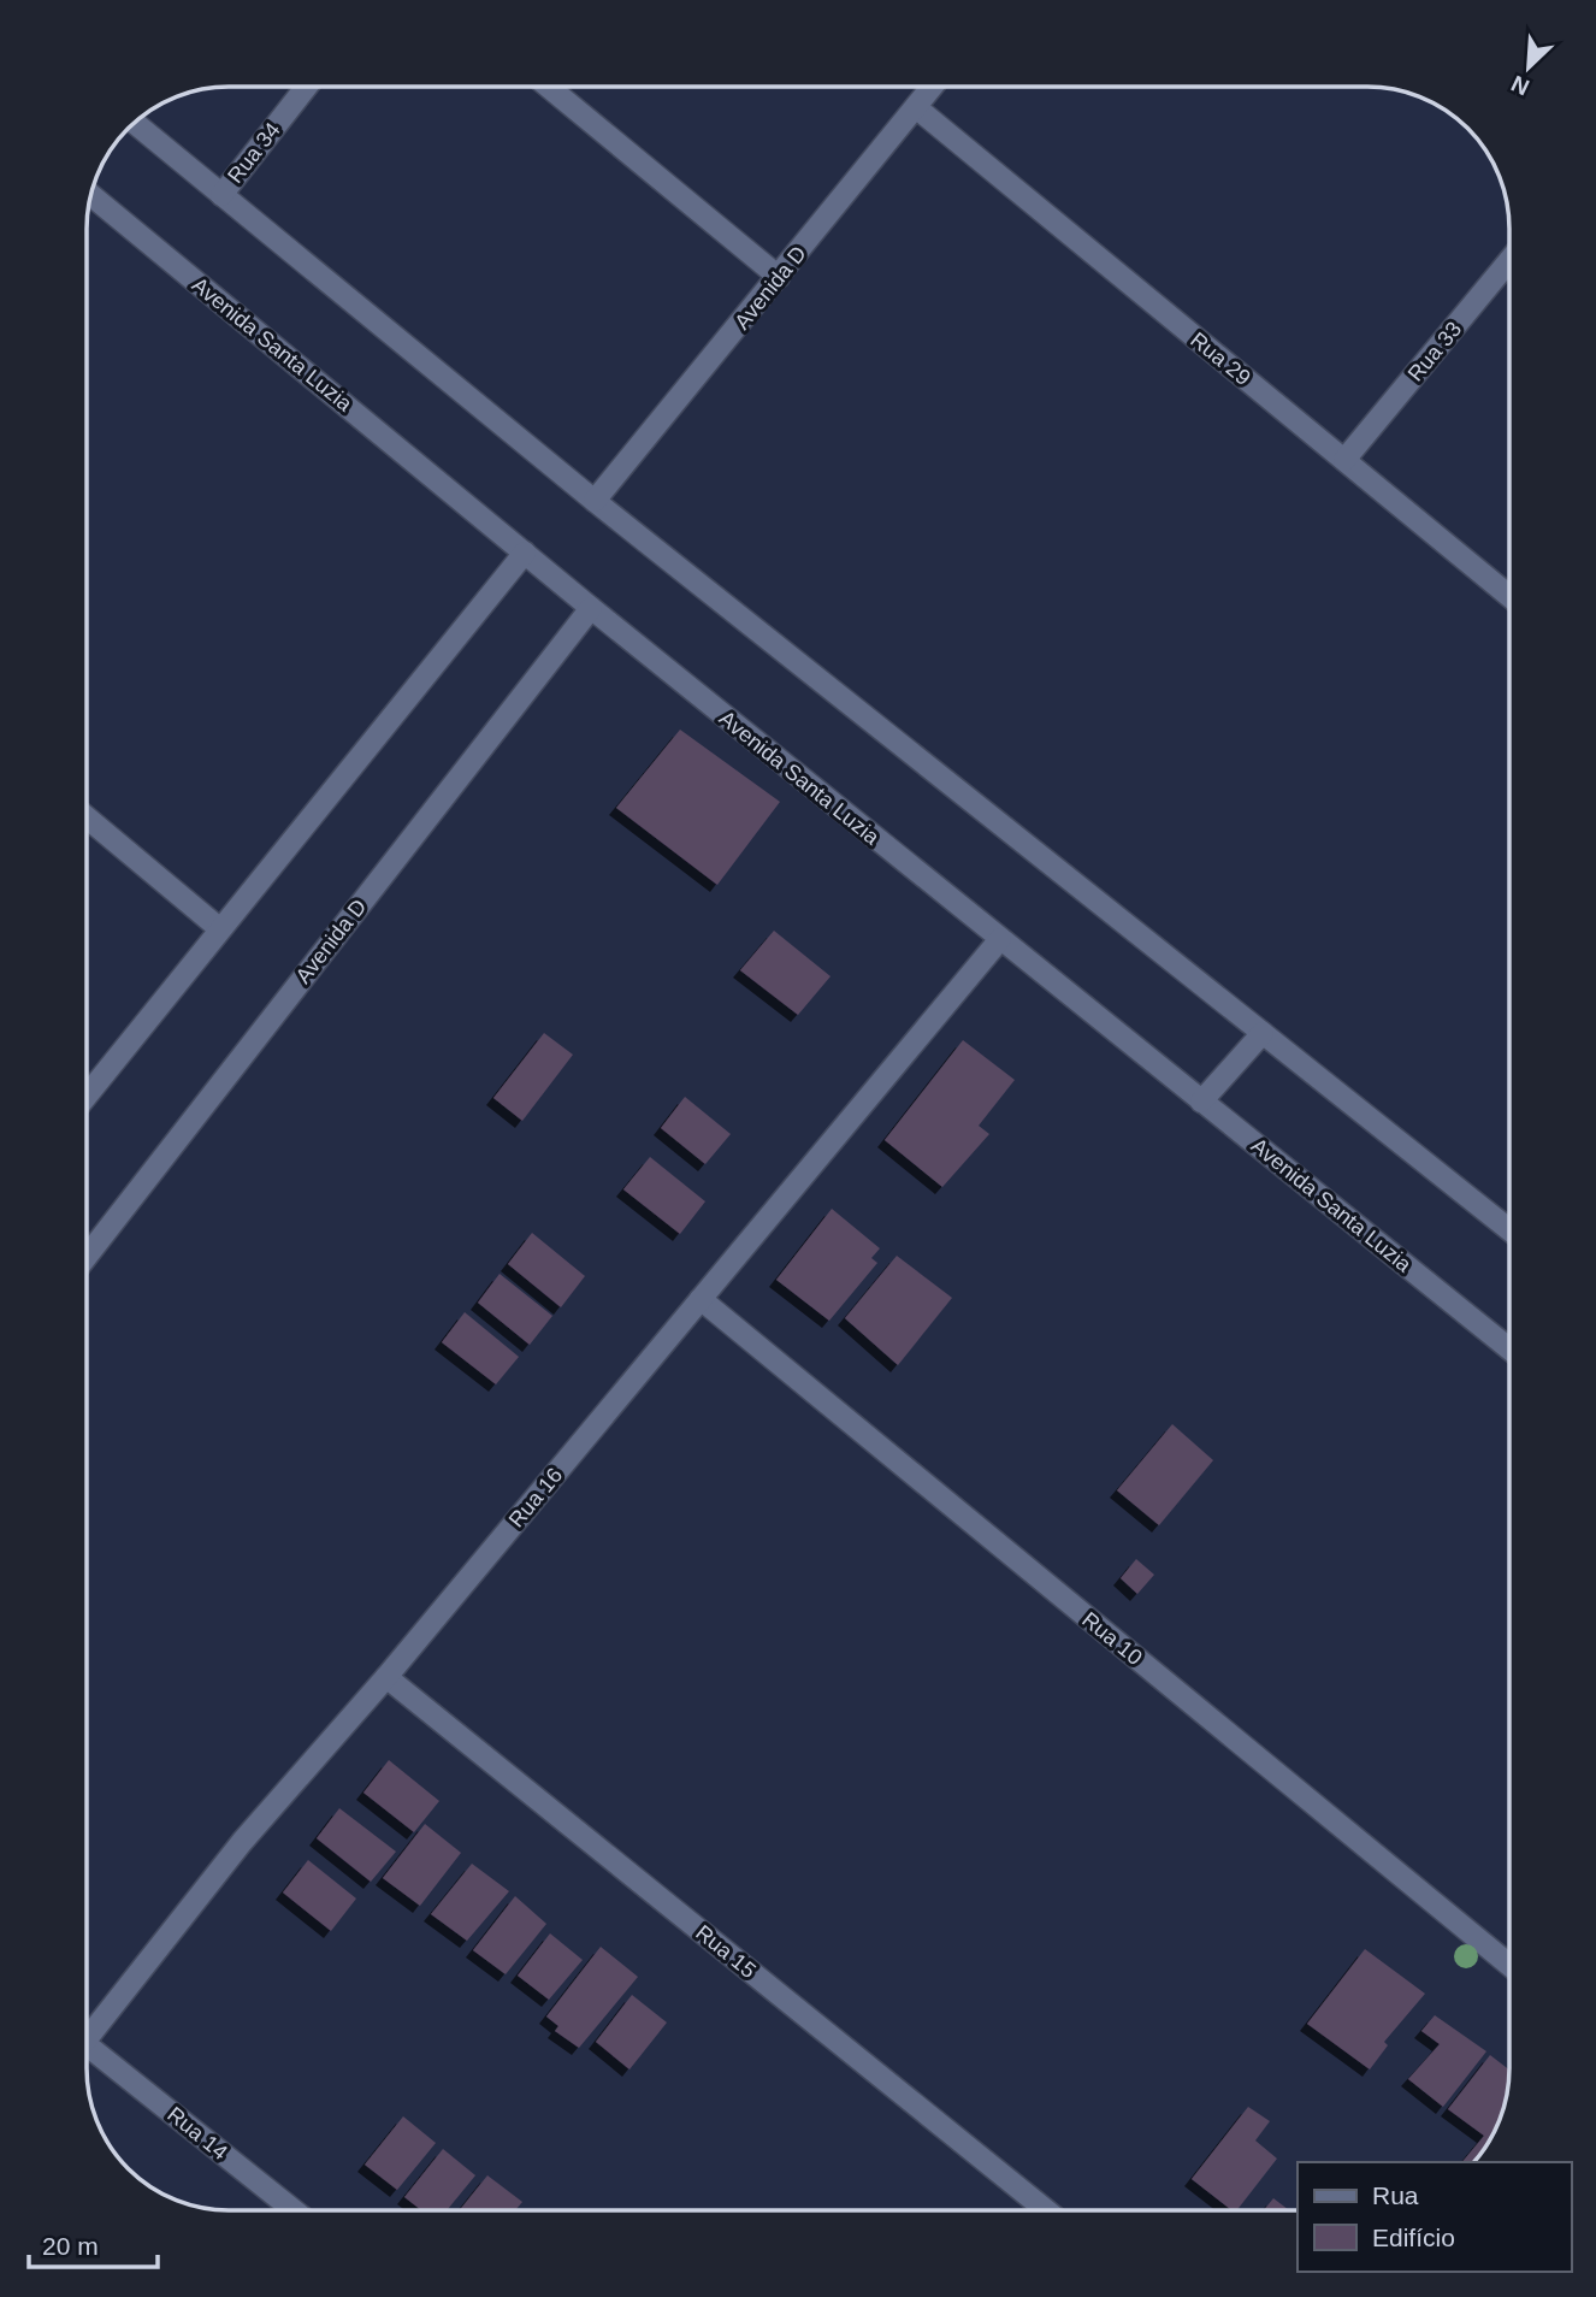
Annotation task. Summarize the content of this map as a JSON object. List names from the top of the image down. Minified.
{"streets":{"street":["Rua 34","Avenida D","Avenida Santa Luzia","Rua 33","Rua 29","Rua 16","Rua 10","Rua 15","Rua 14"]},"crossings":[["Avenida D","Avenida Santa Luzia"],["Avenida D","Rua 29"],["Avenida Santa Luzia","Rua 16"],["Rua 33","Rua 29"],["Rua 16","Rua 10"],["Rua 16","Rua 15"]],"legend":["Rua","Edifício"],"scale_bar":"20 m","north":"bottom left"}
